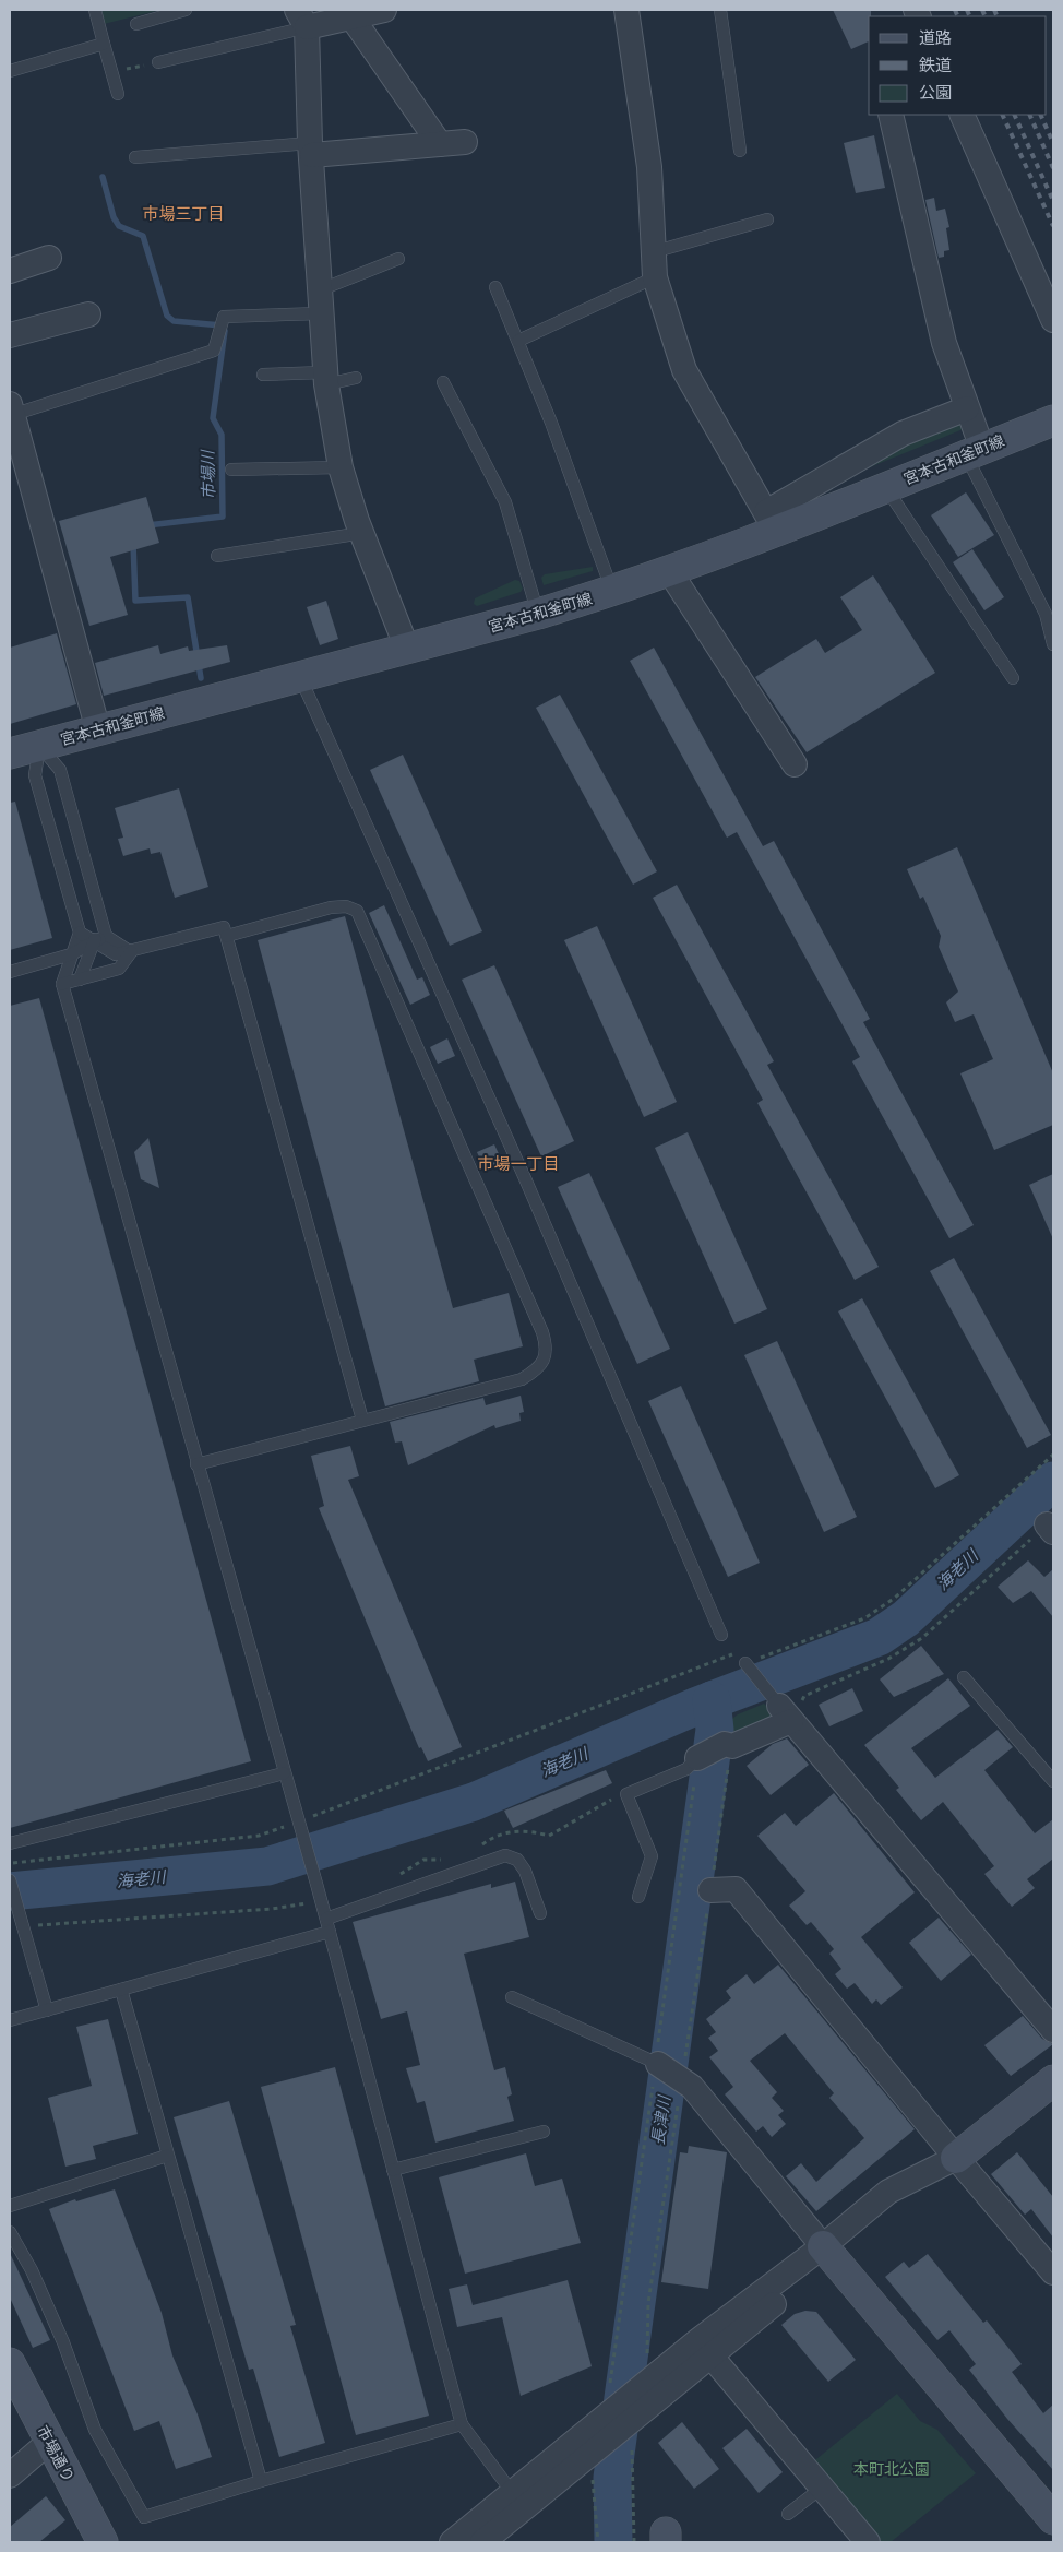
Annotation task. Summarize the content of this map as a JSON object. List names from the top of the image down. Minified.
{"streets":{"street":["宮本古和釜町線","市場通り"]},"districts":["市場三丁目","市場一丁目"],"water":["市場川","海老川","長津川"],"parks":["本町北公園"],"legend":["道路","鉄道","公園"]}
